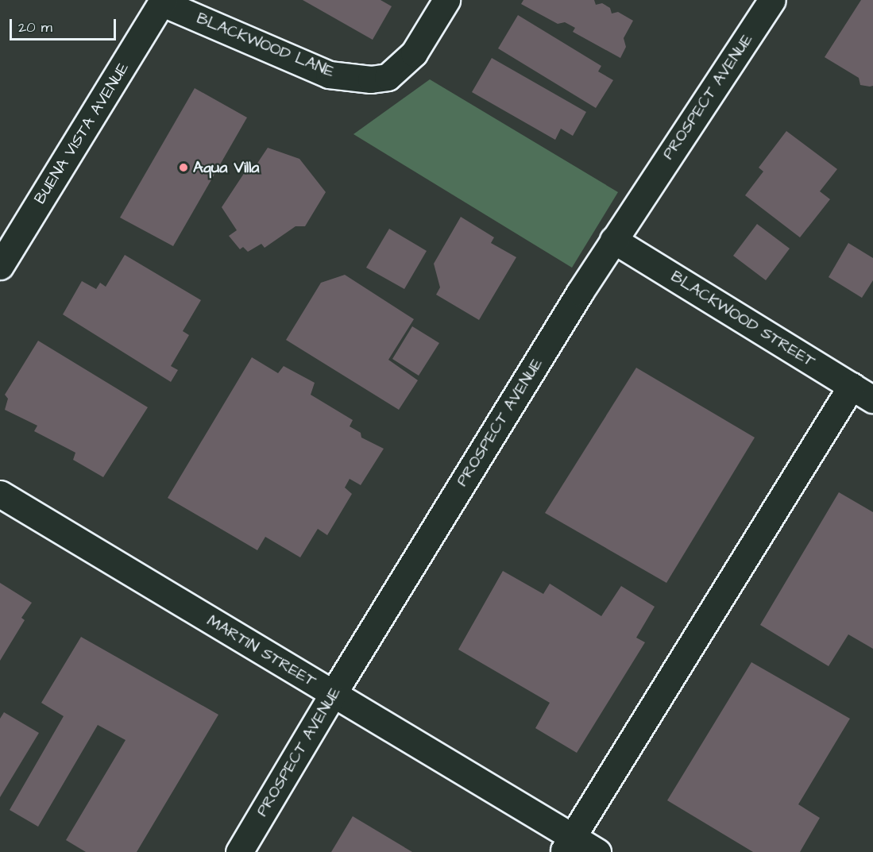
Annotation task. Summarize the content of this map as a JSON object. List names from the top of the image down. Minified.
{"streets":{"street":["BLACKWOOD LANE","PROSPECT AVENUE","BUENA VISTA AVENUE","BLACKWOOD STREET","MARTIN STREET"]},"crossings":[["BLACKWOOD LANE","BUENA VISTA AVENUE"],["PROSPECT AVENUE","BLACKWOOD STREET"],["PROSPECT AVENUE","MARTIN STREET"]],"places":["Aqua Villa"],"scale_bar":"20 m"}
